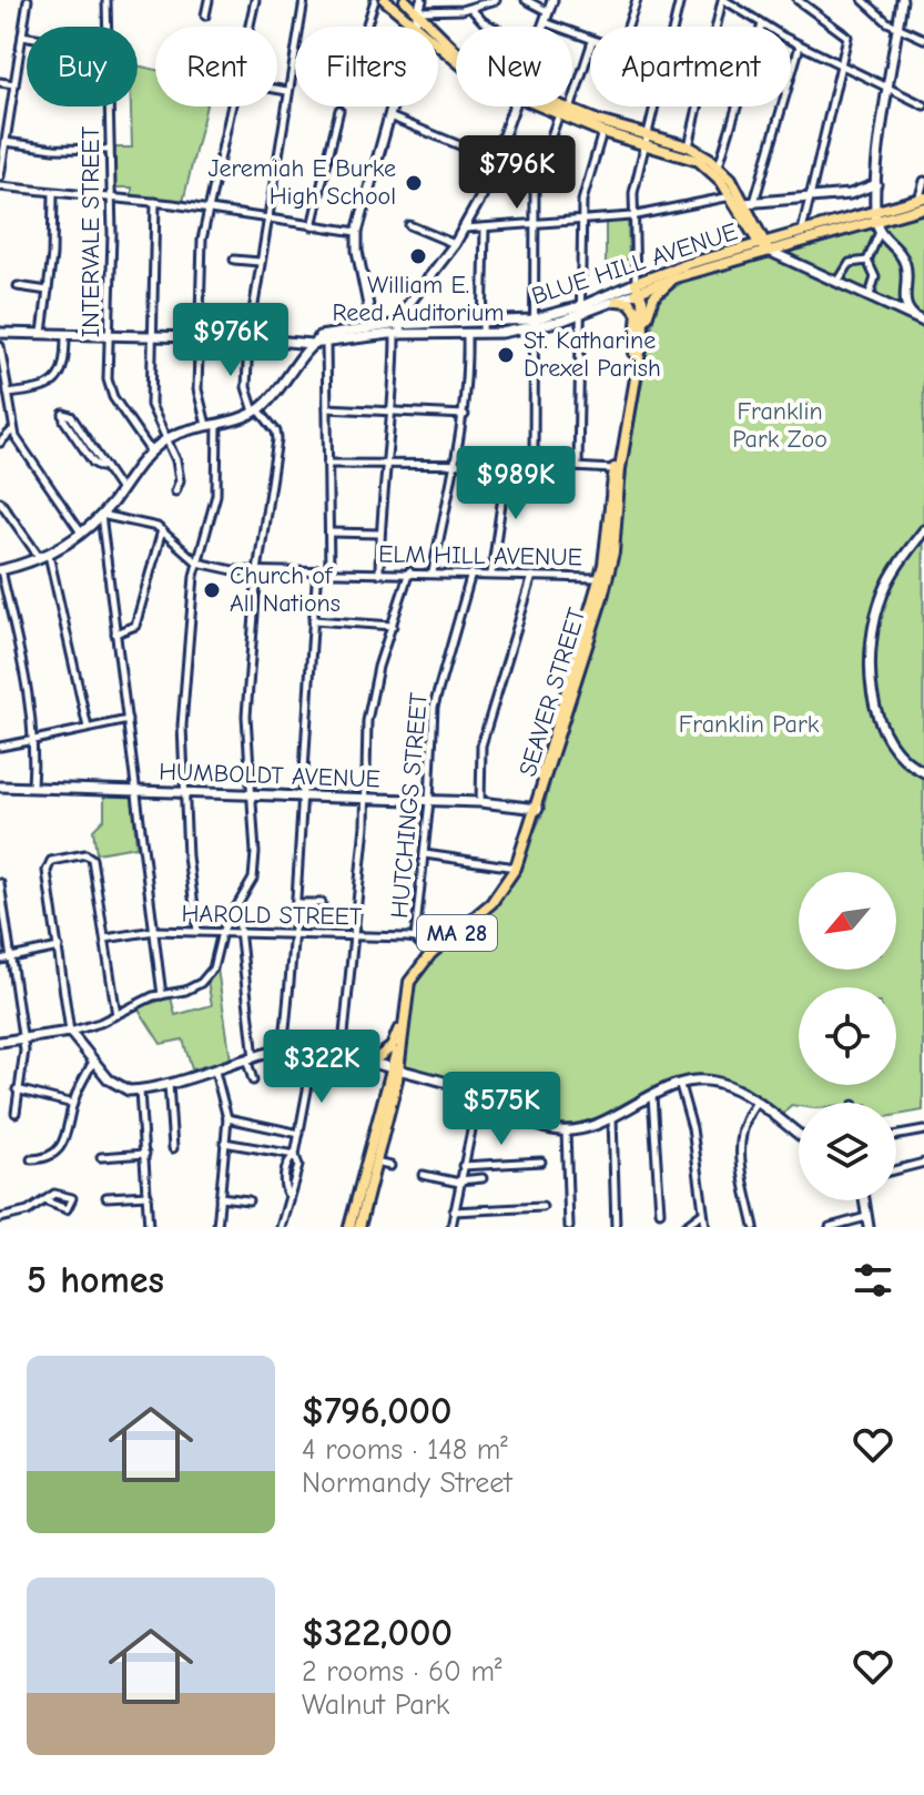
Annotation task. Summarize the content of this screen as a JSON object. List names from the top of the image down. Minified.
{"streets":{"main road":["BLUE HILL AVENUE","SEAVER STREET","HUMBOLDT AVENUE","MA 28"],"street":["INTERVALE STREET","ELM HILL AVENUE","HUTCHINGS STREET","HAROLD STREET"]},"crossings":[["INTERVALE STREET","BLUE HILL AVENUE"],["BLUE HILL AVENUE","SEAVER STREET"],["BLUE HILL AVENUE","MA 28"],["ELM HILL AVENUE","SEAVER STREET"],["ELM HILL AVENUE","HUTCHINGS STREET"],["SEAVER STREET","HUMBOLDT AVENUE"],["SEAVER STREET","MA 28"],["HUMBOLDT AVENUE","HUTCHINGS STREET"],["HUTCHINGS STREET","HAROLD STREET"]],"parks":["Franklin Park Zoo","Franklin Park"],"places":["Jeremiah E Burke High School","William E. Reed Auditorium","St. Katharine Drexel Parish","Church of All Nations"],"north":"bottom left","page":{"chip":["Buy","Rent","Filters","New","Apartment"],"price":["$796K","$976K","$989K","$322K","$575K"],"heading":"5 homes","list":[{"name":"$796,000","note":"4 rooms · 148 m² · Normandy Street"},{"name":"$322,000","note":"2 rooms · 60 m² · Walnut Park"}]}}
